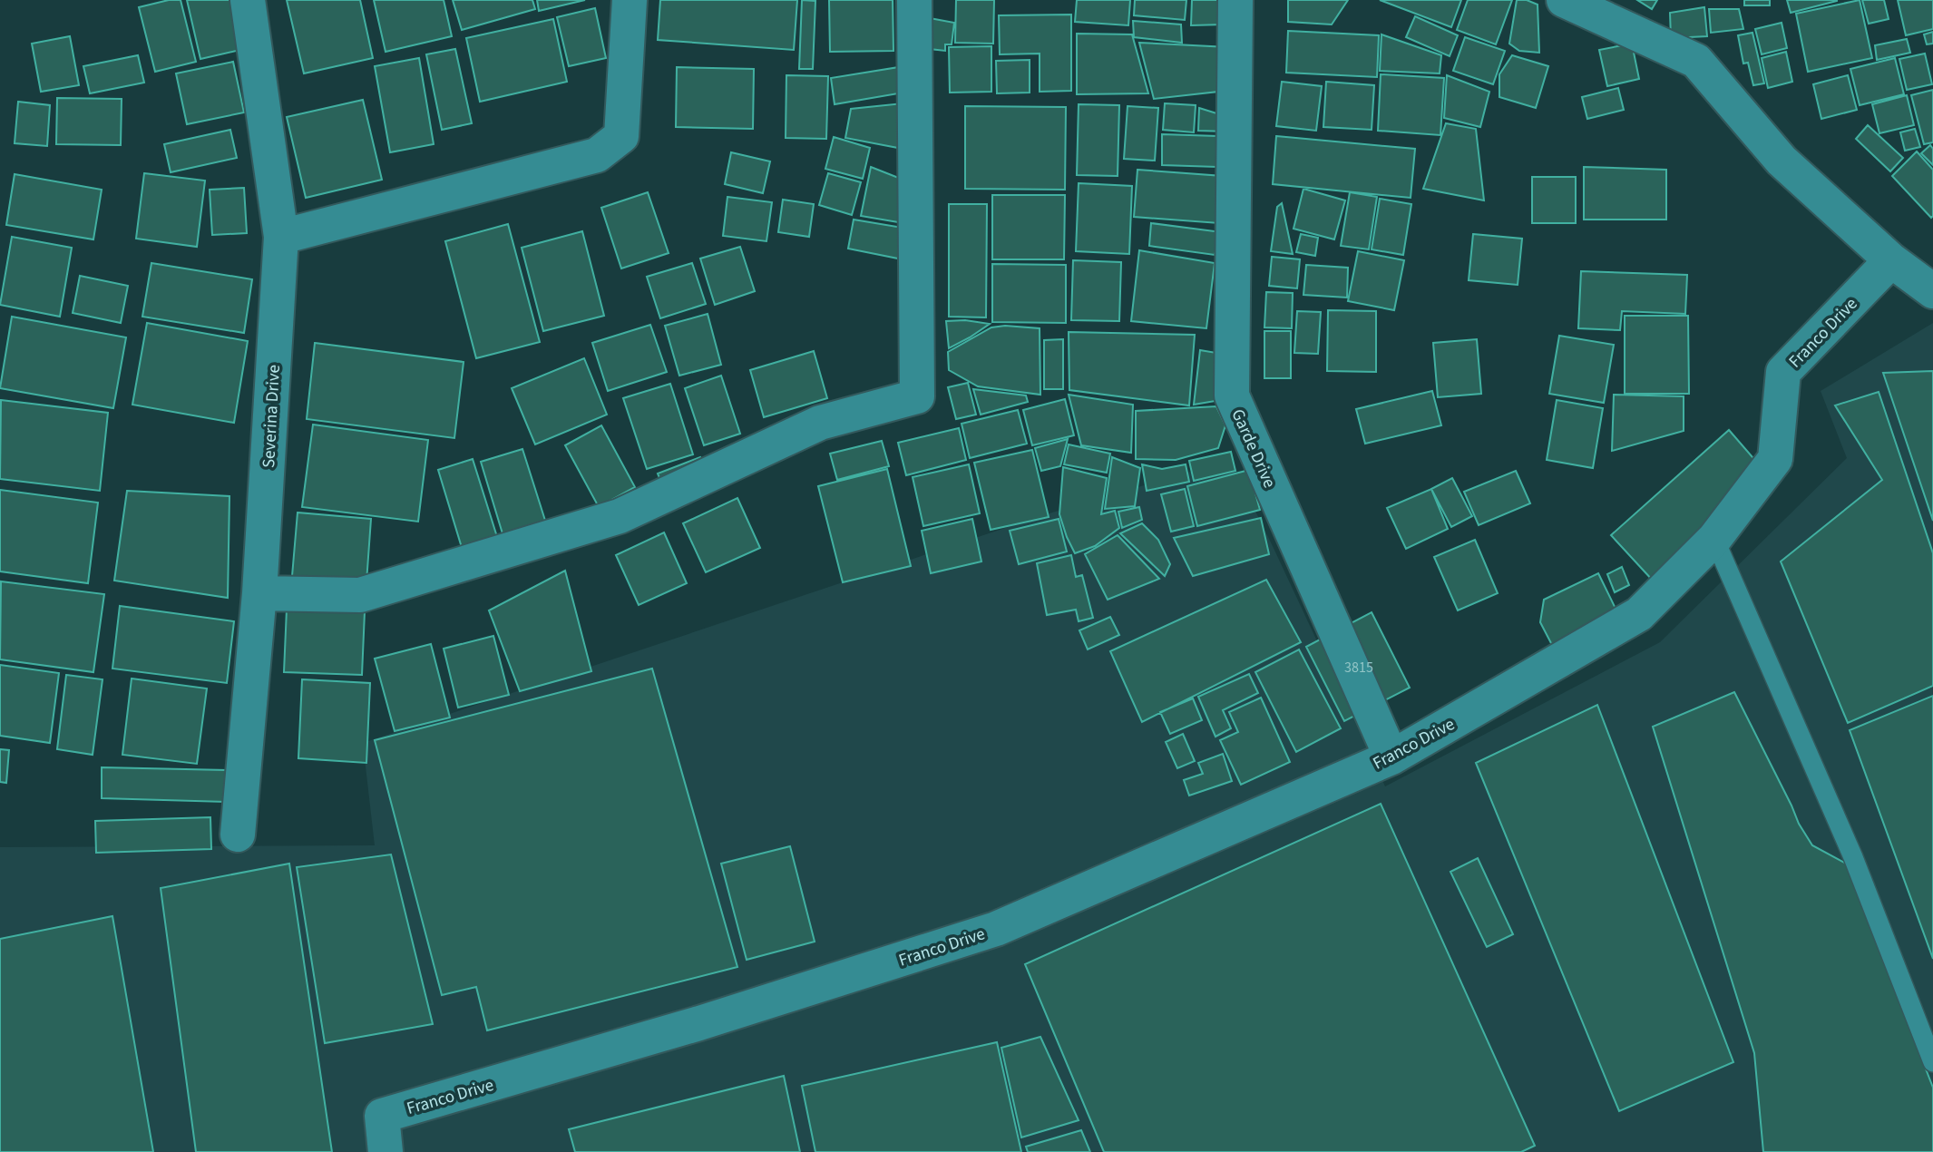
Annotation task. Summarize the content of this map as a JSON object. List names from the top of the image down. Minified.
{"streets":{"street":["Franco Drive","Severina Drive","Garde Drive"]},"crossings":[["Franco Drive","Garde Drive"]],"house_numbers":["3815"]}
